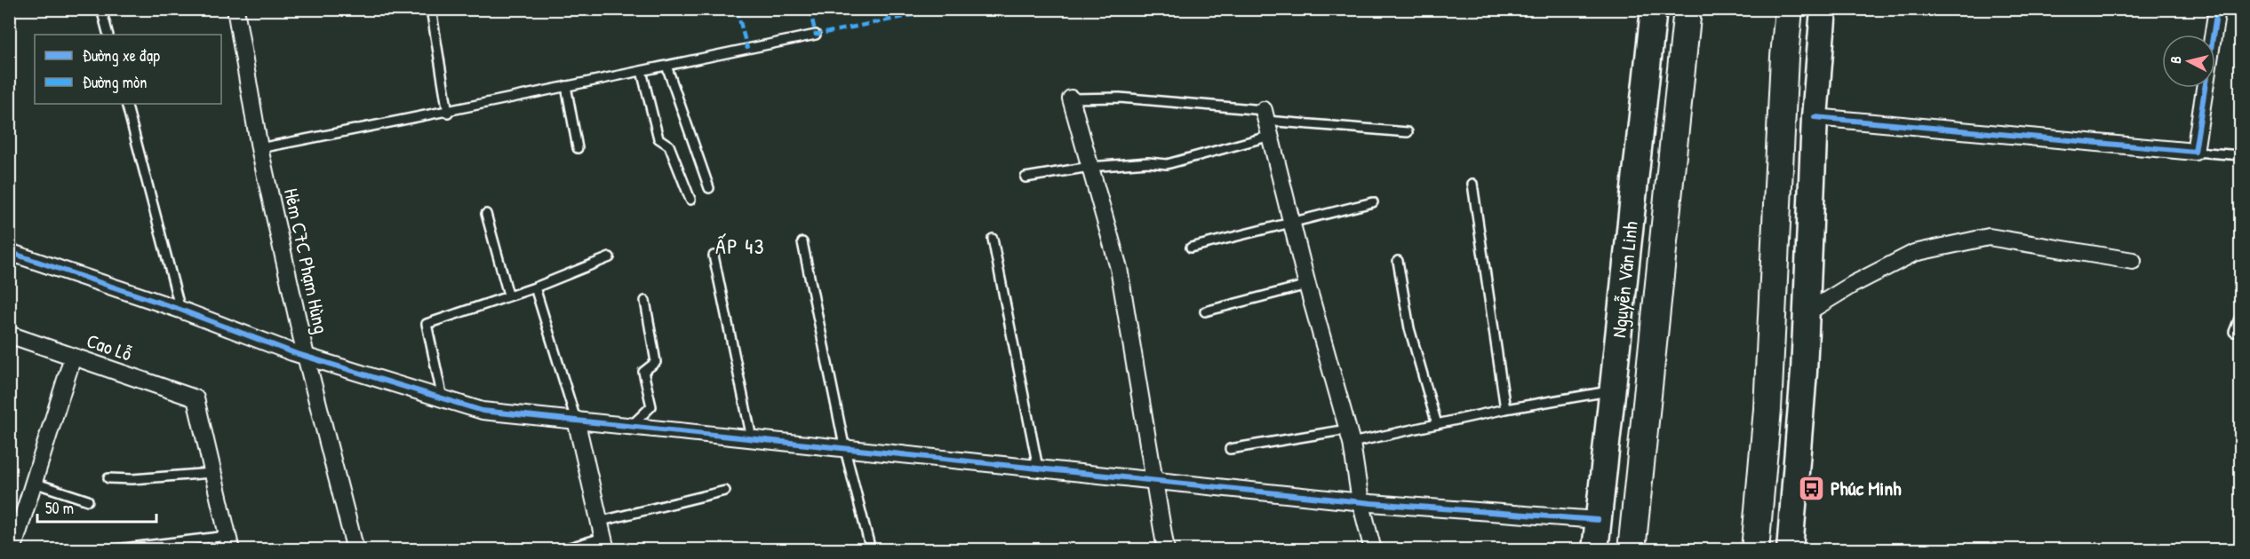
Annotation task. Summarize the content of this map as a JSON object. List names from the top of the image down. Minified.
{"streets":{"highway":["Nguyễn Văn Linh"],"street":["Hẻm C7C Phạm Hùng","Cao Lỗ"]},"districts":["ẤP 43"],"places":{"bus stop":["Phúc Minh"]},"legend":["Đường xe đạp","Đường mòn"],"scale_bar":"50 m","north":"left"}
